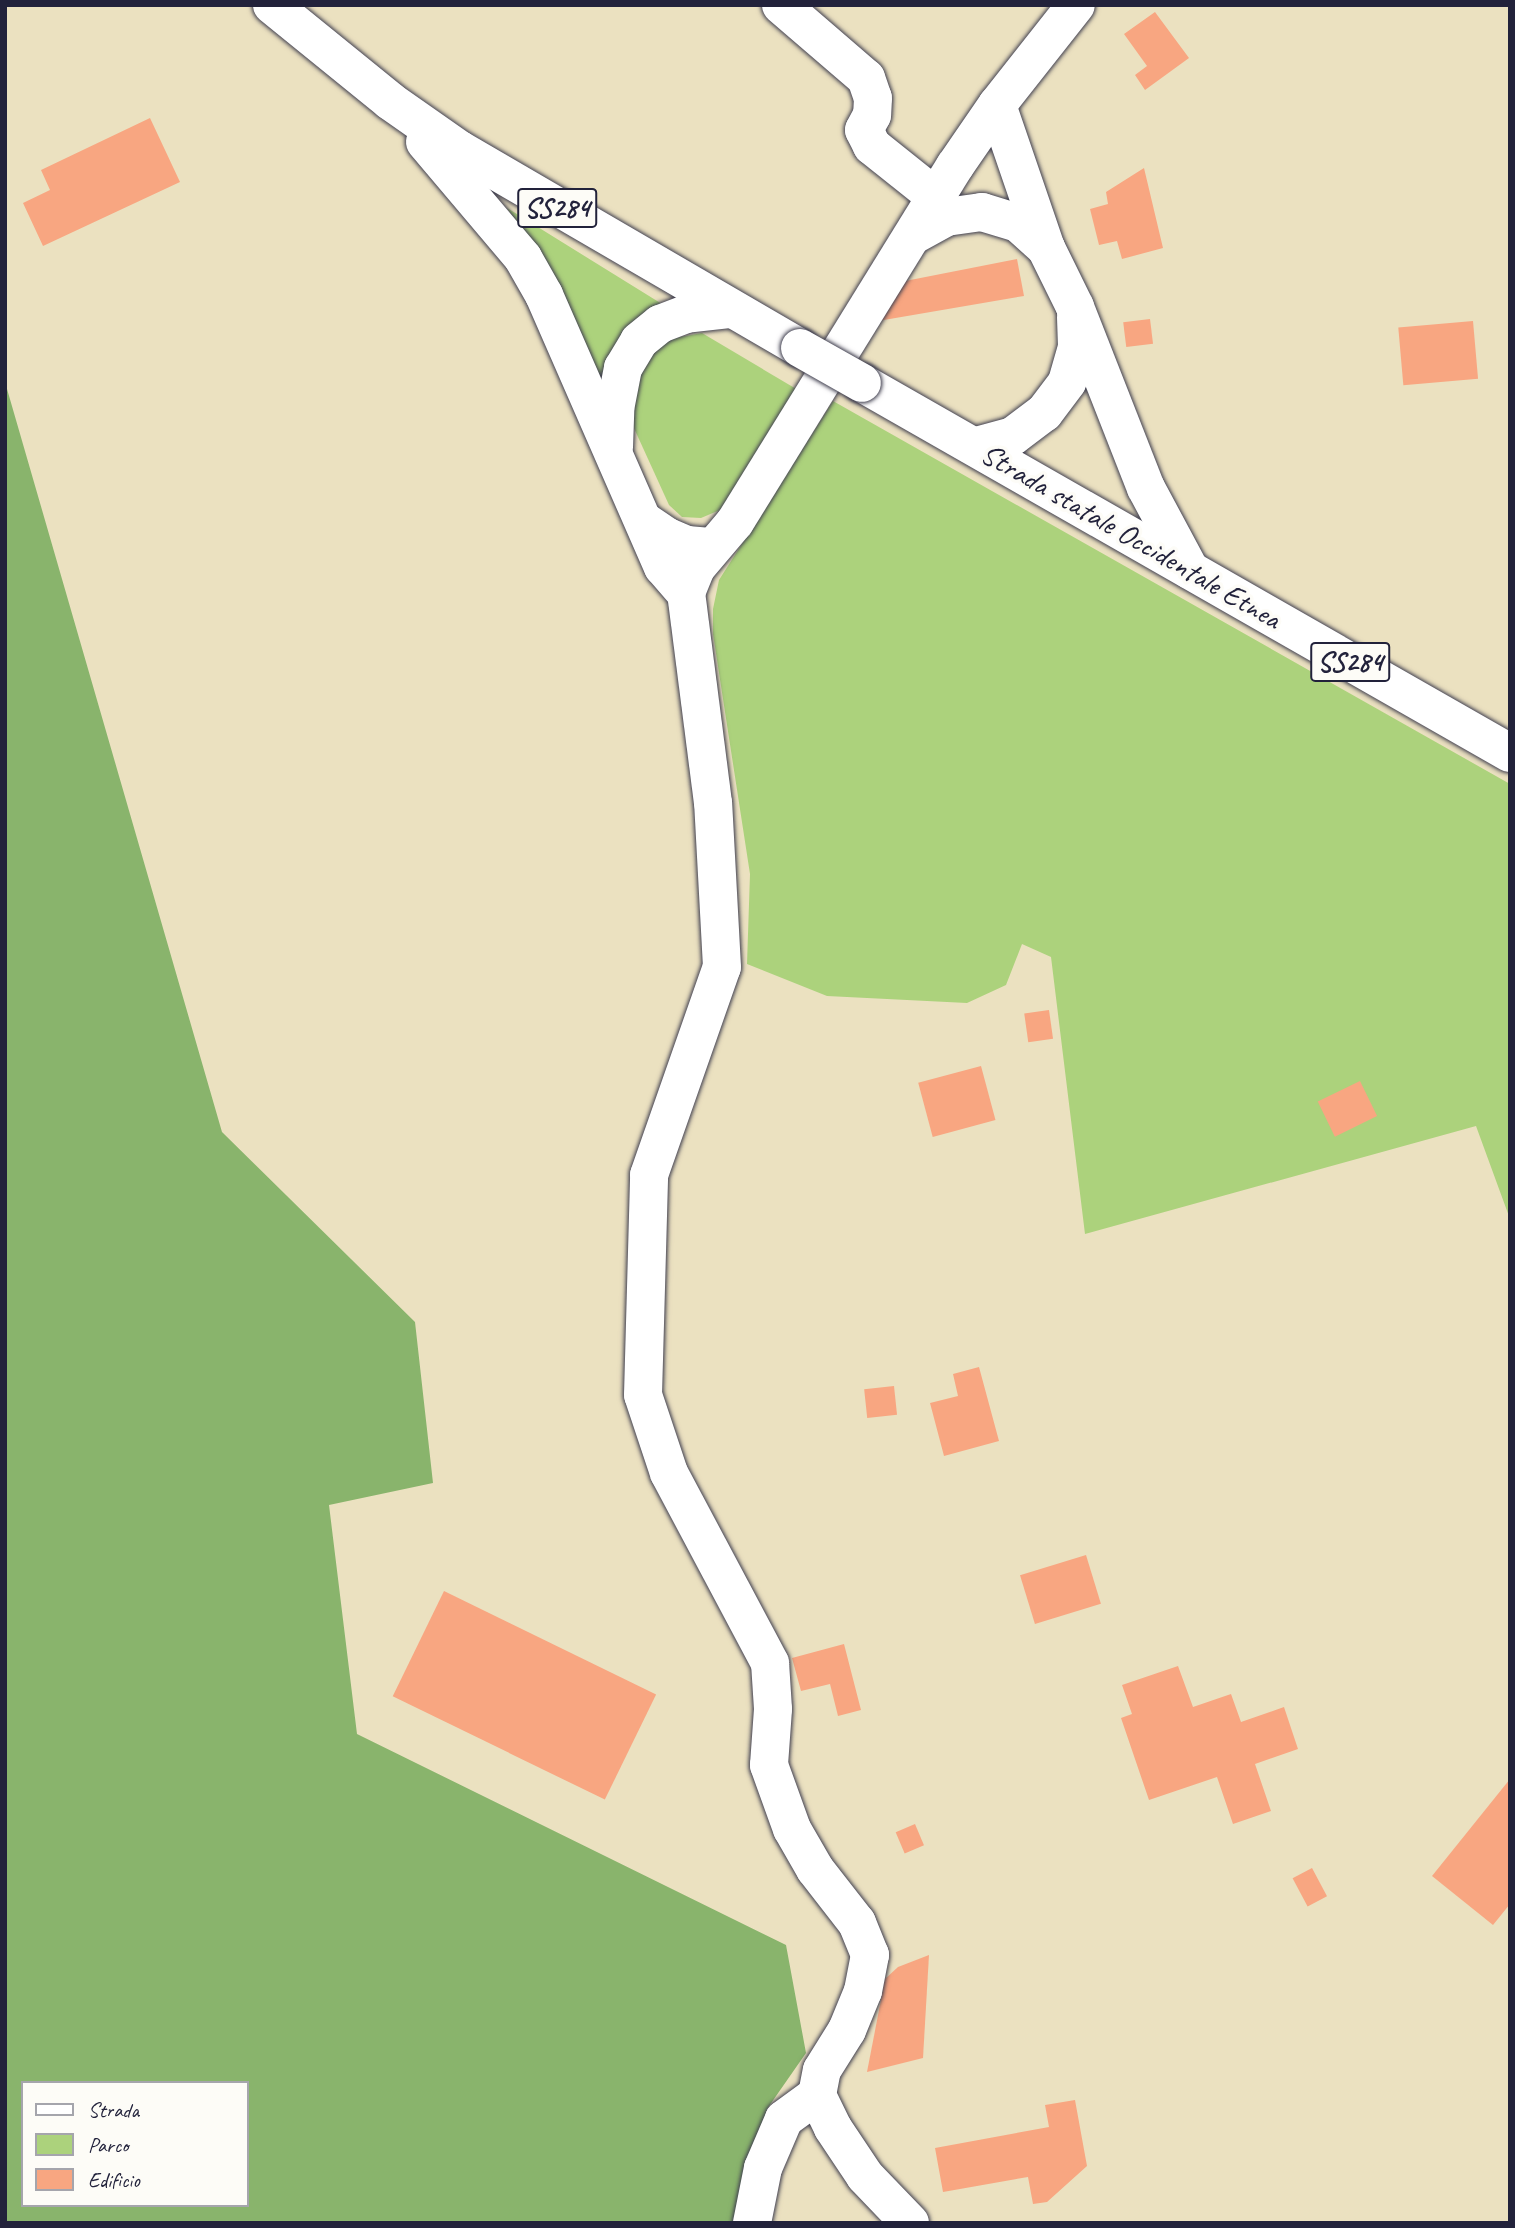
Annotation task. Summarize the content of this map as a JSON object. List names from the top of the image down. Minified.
{"streets":{"main road":["SS284","Strada statale Occidentale Etnea"]},"crossings":[["SS284","Strada statale Occidentale Etnea"]],"legend":["Strada","Parco","Edificio"]}
